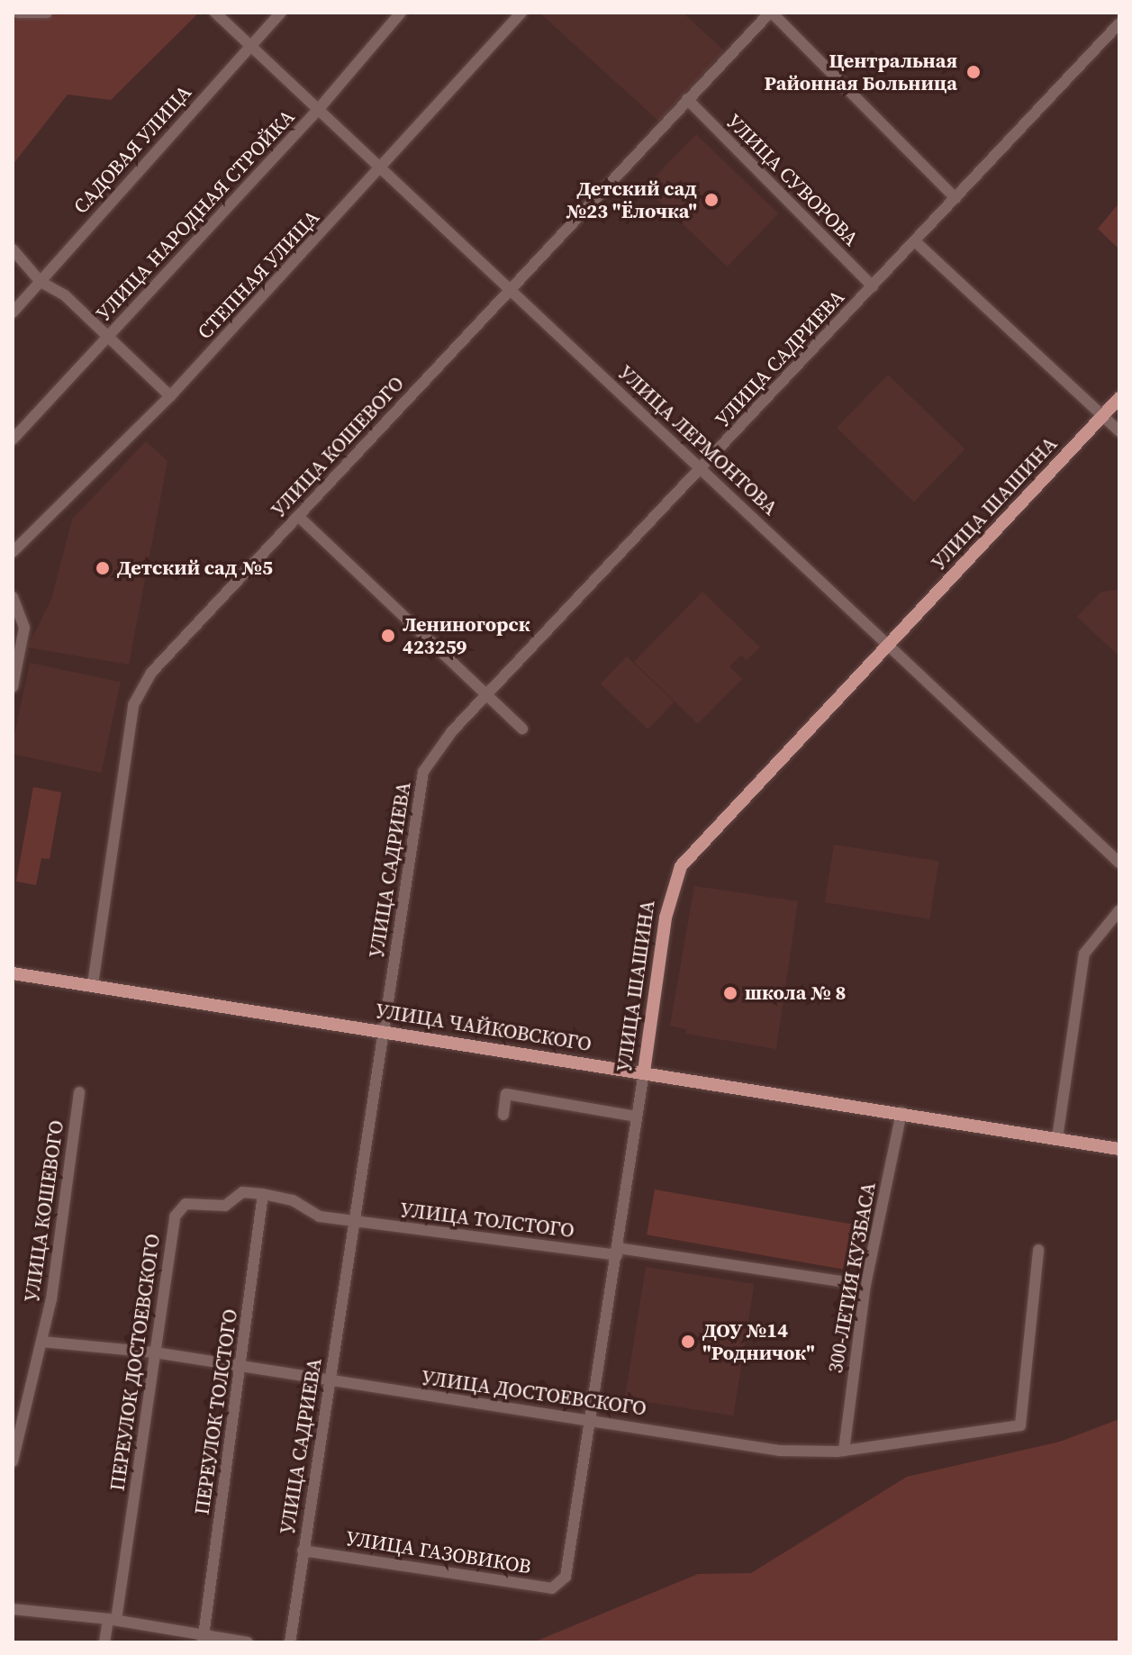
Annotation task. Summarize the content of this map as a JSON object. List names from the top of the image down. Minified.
{"streets":{"main road":["УЛИЦА ШАШИНА","УЛИЦА ЧАЙКОВСКОГО"],"street":["САДОВАЯ УЛИЦА","УЛИЦА СУВОРОВА","УЛИЦА НАРОДНАЯ СТРОЙКА","СТЕПНАЯ УЛИЦА","УЛИЦА САДРИЕВА","УЛИЦА ЛЕРМОНТОВА","УЛИЦА КОШЕВОГО","УЛИЦА ТОЛСТОГО","300-ЛЕТИЯ КУЗБАСА","ПЕРЕУЛОК ДОСТОЕВСКОГО","УЛИЦА ДОСТОЕВСКОГО","ПЕРЕУЛОК ТОЛСТОГО","УЛИЦА ГАЗОВИКОВ"]},"crossings":[["САДОВАЯ УЛИЦА","УЛИЦА ЛЕРМОНТОВА"],["УЛИЦА СУВОРОВА","УЛИЦА САДРИЕВА"],["УЛИЦА СУВОРОВА","УЛИЦА КОШЕВОГО"],["УЛИЦА НАРОДНАЯ СТРОЙКА","УЛИЦА ЛЕРМОНТОВА"],["СТЕПНАЯ УЛИЦА","УЛИЦА ЛЕРМОНТОВА"],["УЛИЦА САДРИЕВА","УЛИЦА ЛЕРМОНТОВА"],["УЛИЦА САДРИЕВА","УЛИЦА ЧАЙКОВСКОГО"],["УЛИЦА САДРИЕВА","УЛИЦА ТОЛСТОГО"],["УЛИЦА САДРИЕВА","ПЕРЕУЛОК ДОСТОЕВСКОГО"],["УЛИЦА САДРИЕВА","УЛИЦА ДОСТОЕВСКОГО"],["УЛИЦА САДРИЕВА","УЛИЦА ГАЗОВИКОВ"],["УЛИЦА ЛЕРМОНТОВА","УЛИЦА КОШЕВОГО"],["УЛИЦА ЛЕРМОНТОВА","УЛИЦА ШАШИНА"],["УЛИЦА КОШЕВОГО","УЛИЦА ЧАЙКОВСКОГО"],["УЛИЦА КОШЕВОГО","УЛИЦА ДОСТОЕВСКОГО"],["УЛИЦА ШАШИНА","УЛИЦА ЧАЙКОВСКОГО"],["УЛИЦА ШАШИНА","УЛИЦА ТОЛСТОГО"],["УЛИЦА ШАШИНА","УЛИЦА ДОСТОЕВСКОГО"],["УЛИЦА ШАШИНА","УЛИЦА ГАЗОВИКОВ"],["УЛИЦА ЧАЙКОВСКОГО","300-ЛЕТИЯ КУЗБАСА"],["УЛИЦА ТОЛСТОГО","300-ЛЕТИЯ КУЗБАСА"],["УЛИЦА ТОЛСТОГО","ПЕРЕУЛОК ДОСТОЕВСКОГО"],["300-ЛЕТИЯ КУЗБАСА","УЛИЦА ДОСТОЕВСКОГО"],["ПЕРЕУЛОК ДОСТОЕВСКОГО","УЛИЦА ДОСТОЕВСКОГО"],["ПЕРЕУЛОК ДОСТОЕВСКОГО","ПЕРЕУЛОК ТОЛСТОГО"],["УЛИЦА ДОСТОЕВСКОГО","ПЕРЕУЛОК ТОЛСТОГО"]],"places":["Центральная Районная Больница","Детский сад №23 \"Ёлочка\"","Детский сад №5","Лениногорск 423259","школа № 8","ДОУ №14 \"Родничок\""]}
